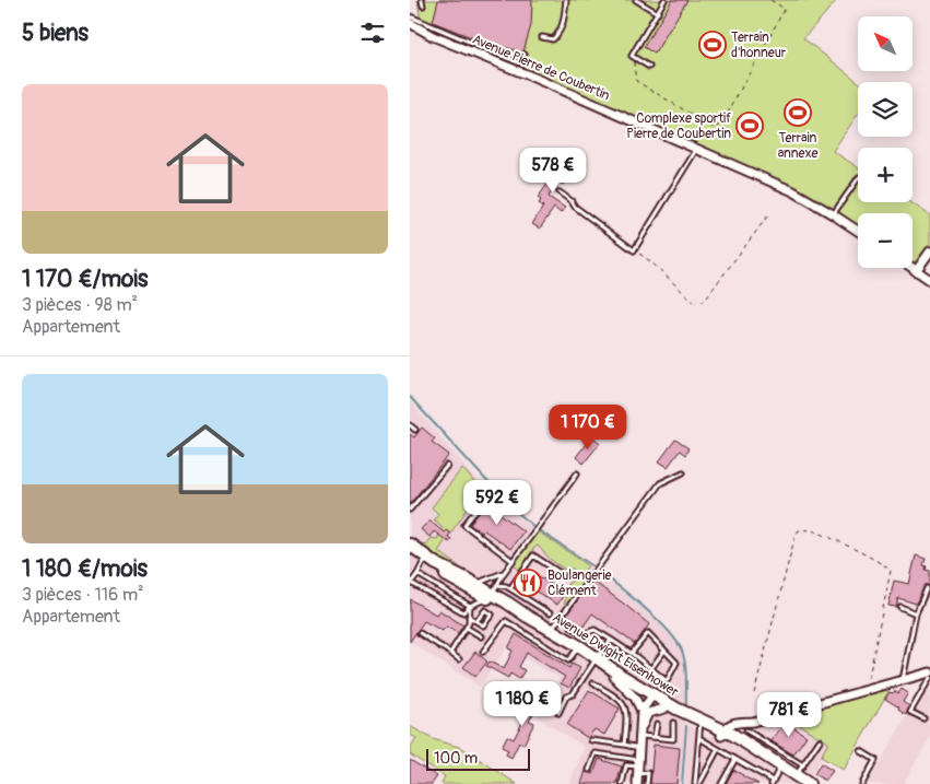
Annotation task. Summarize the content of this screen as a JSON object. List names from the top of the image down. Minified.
{"streets":{"main road":["Avenue Dwight Eisenhower"],"street":["Avenue Pierre de Coubertin"]},"places":{"sports":["Terrain d'honneur","Terrain annexe","Complexe sportif Pierre de Coubertin"],"restaurant":["Boulangerie Clément"]},"scale_bar":"100 m","north":"top left","page":{"heading":"5 biens","map_buttons":["+","−"],"list":[{"name":"1 170 €/mois","note":"3 pièces · 98 m² · Appartement"},{"name":"1 180 €/mois","note":"3 pièces · 116 m² · Appartement"}],"price":["578 €","1 170 €","592 €","1 180 €","781 €"],"scale":"100 m"}}
